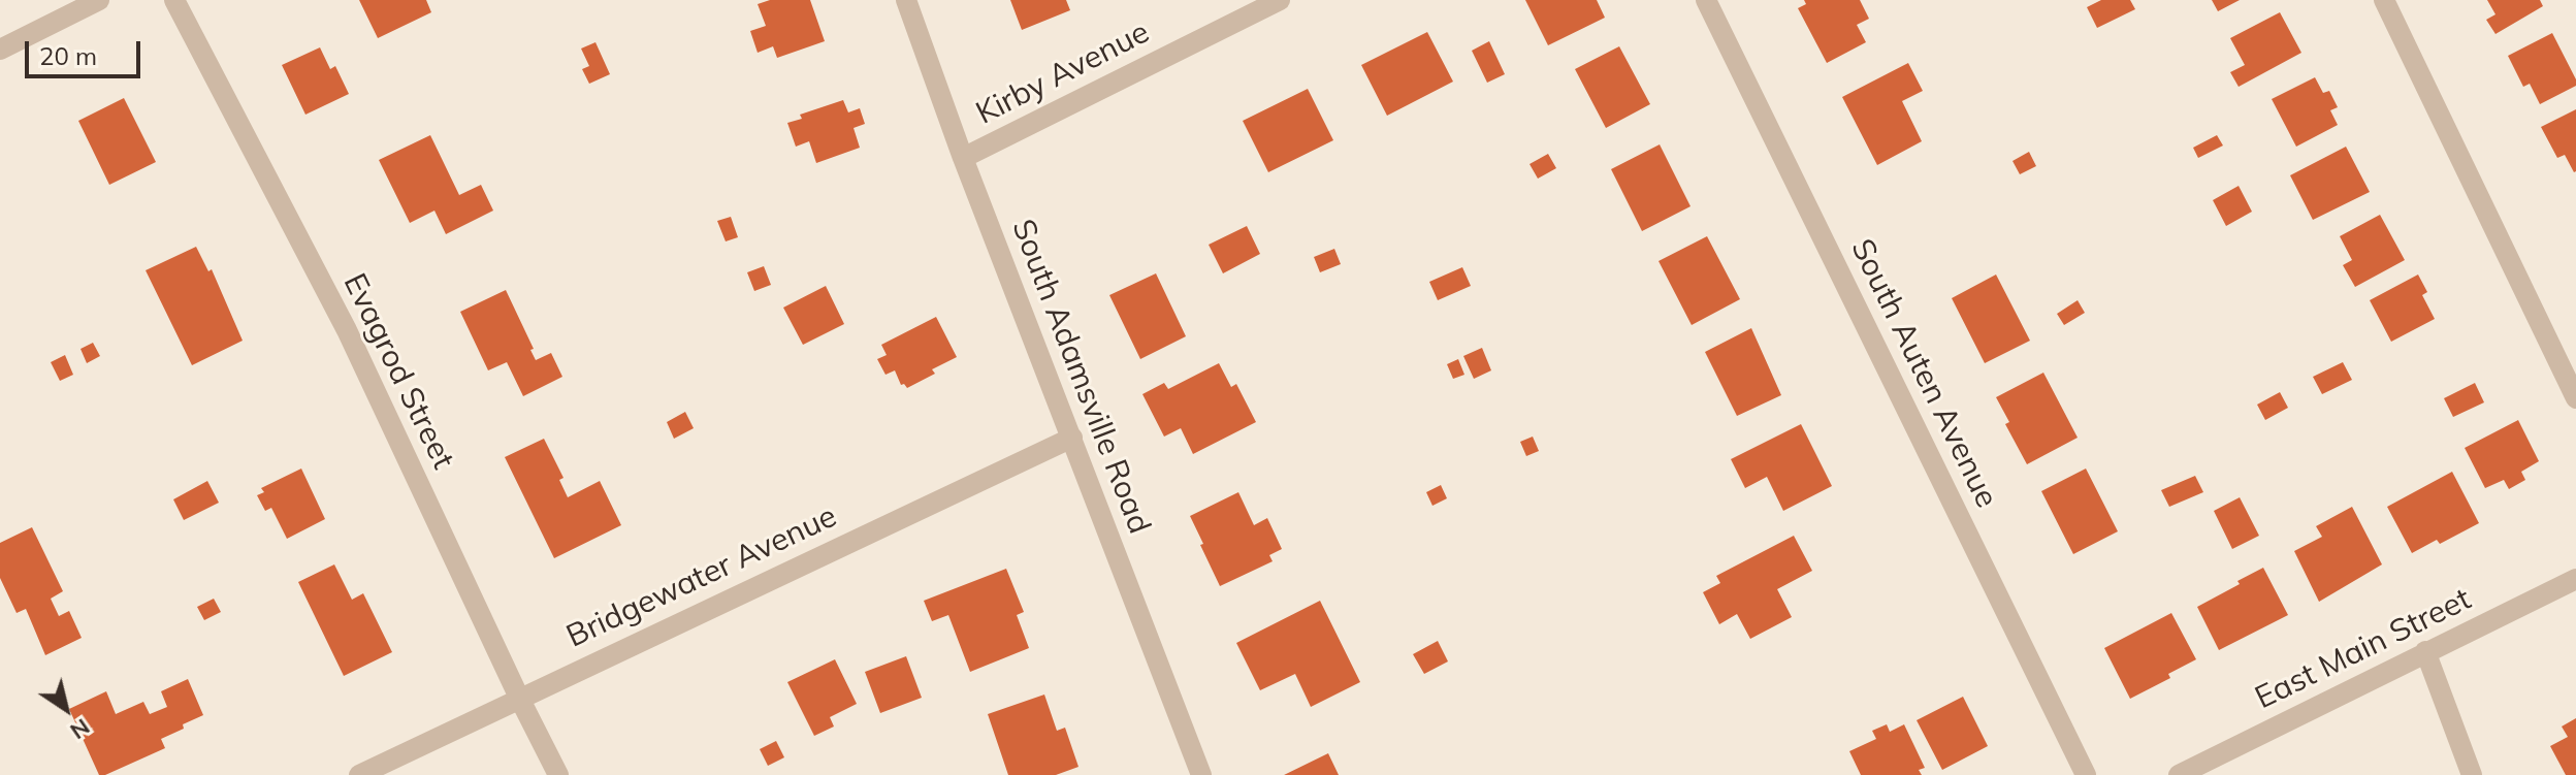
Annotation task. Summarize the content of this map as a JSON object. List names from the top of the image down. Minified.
{"streets":{"street":["Kirby Avenue","Evagrod Street","South Auten Avenue","South Adamsville Road","Bridgewater Avenue","East Main Street"]},"crossings":[["Kirby Avenue","South Adamsville Road"],["Evagrod Street","Bridgewater Avenue"],["South Adamsville Road","Bridgewater Avenue"]],"scale_bar":"20 m","north":"bottom right"}
